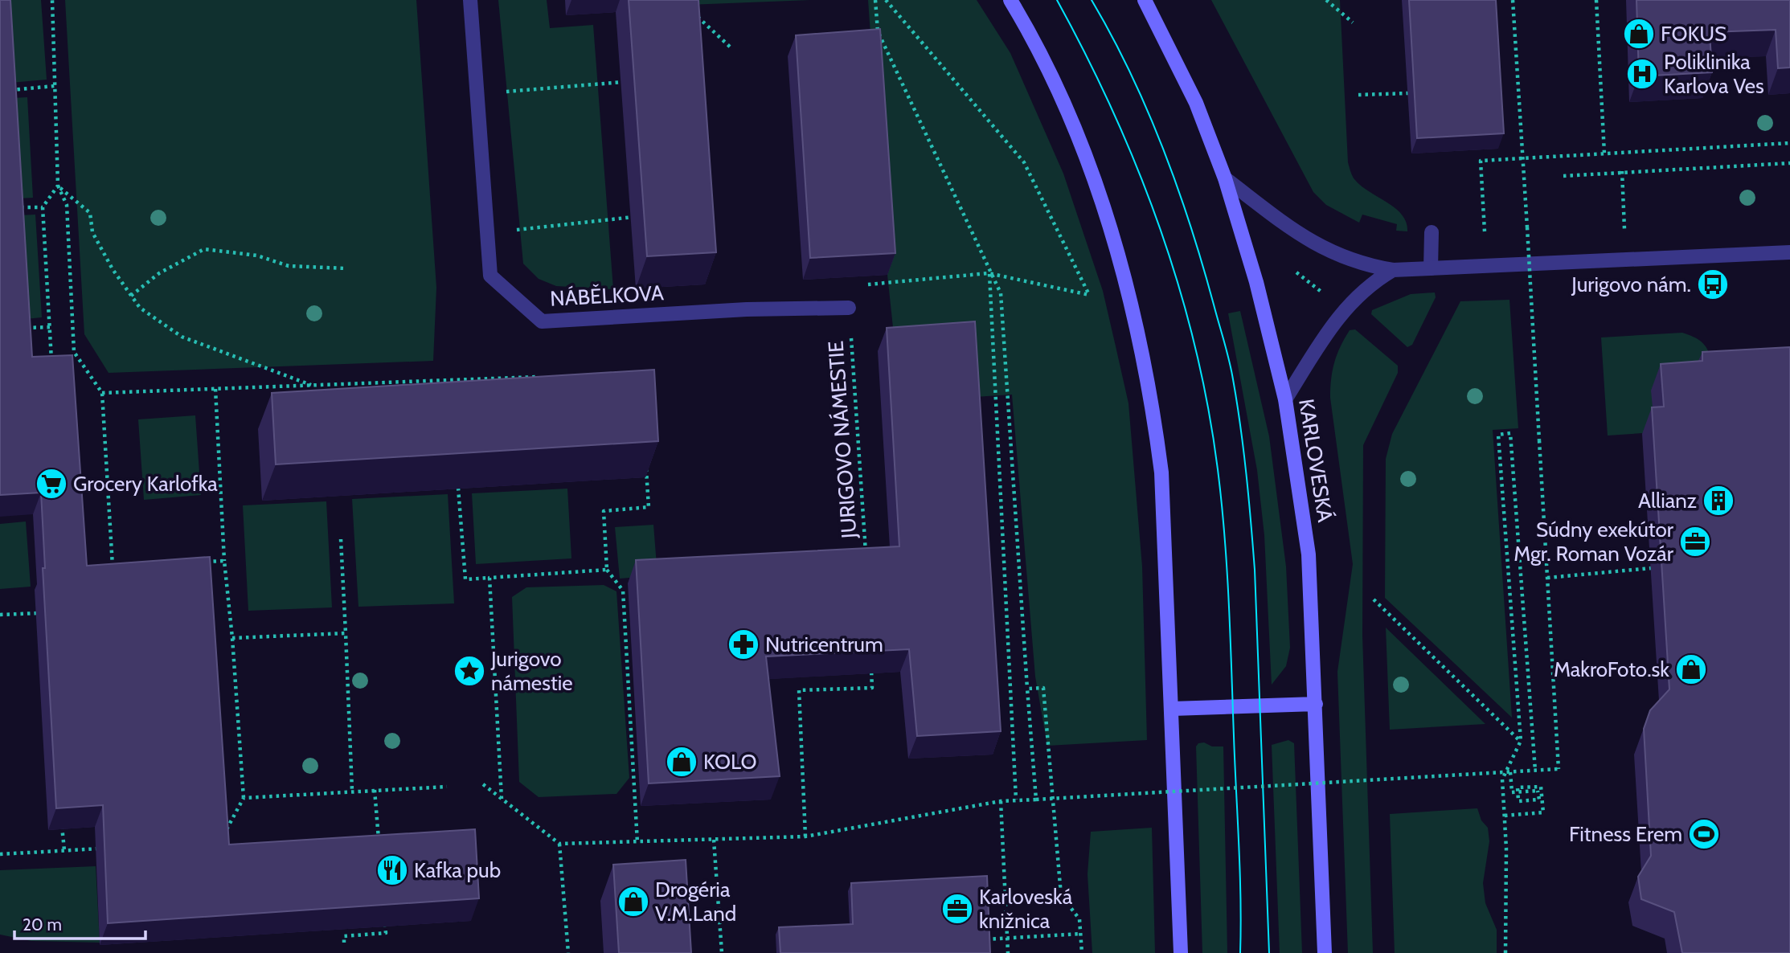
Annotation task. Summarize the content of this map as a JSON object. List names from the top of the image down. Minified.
{"streets":{"main road":["KARLOVESKÁ"],"street":["NÁBĚLKOVA"],"path":["JURIGOVO NÁMESTIE"]},"crossings":[["NÁBĚLKOVA","JURIGOVO NÁMESTIE"]],"places":{"shop":["FOKUS","MakroFoto.sk","KOLO","Drogéria V.M.Land"],"hospital":["Poliklinika Karlova Ves"],"bus stop":["Jurigovo nám."],"supermarket":["Grocery Karlofka"],"building":["Allianz"],"office":["Súdny exekútor Mgr. Roman Vozár","Karloveská knižnica"],"pharmacy":["Nutricentrum"],"place":["Jurigovo námestie"],"sports":["Fitness Erem"],"restaurant":["Kafka pub"]},"scale_bar":"20 m"}
